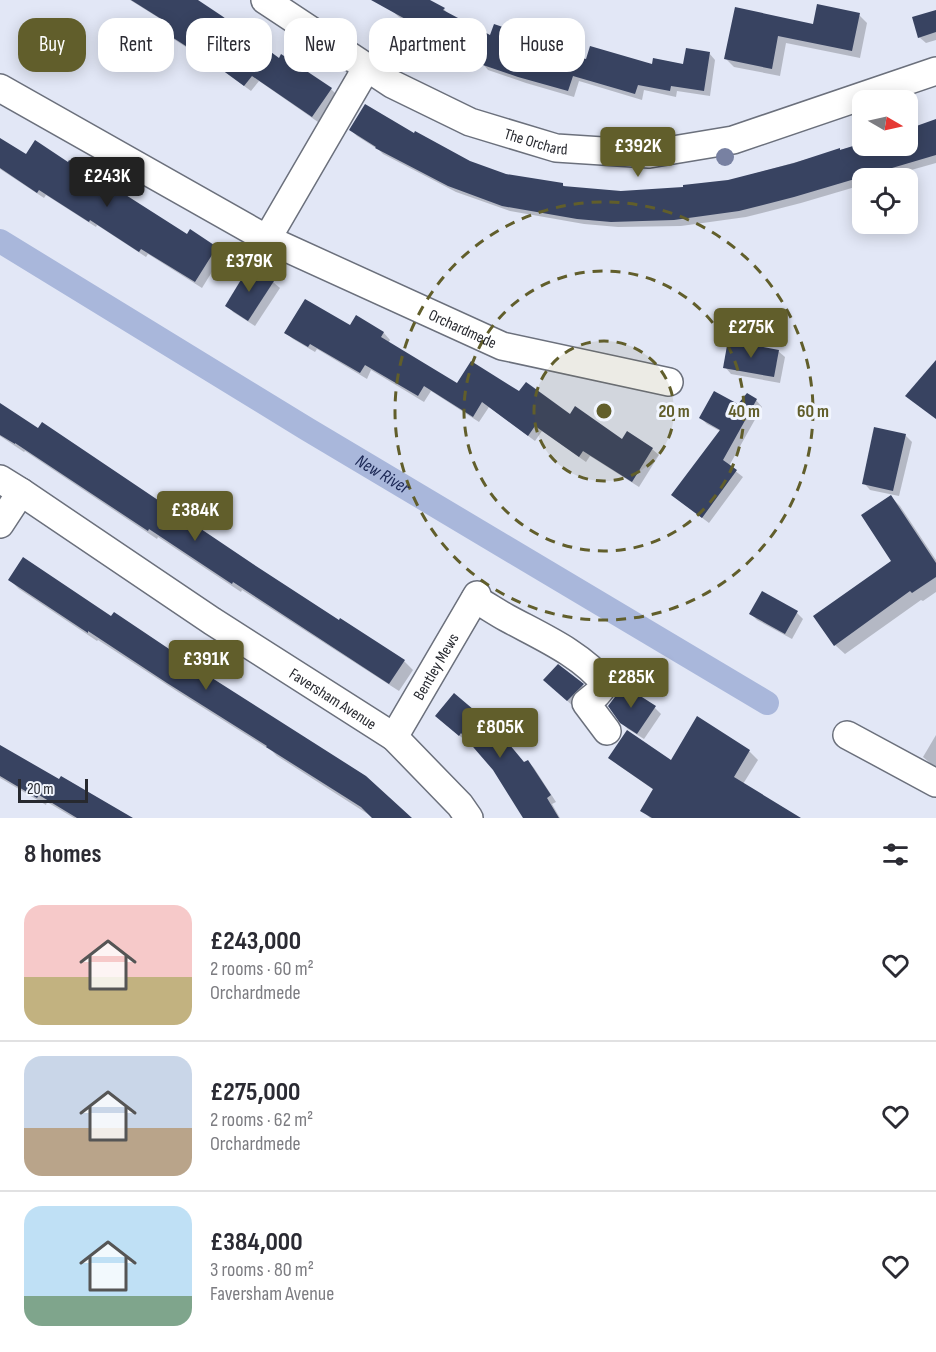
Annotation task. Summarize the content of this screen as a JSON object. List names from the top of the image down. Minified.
{"streets":{"street":["The Orchard","Orchardmede","Bentley Mews","Faversham Avenue"]},"crossings":[["Bentley Mews","Faversham Avenue"]],"water":["New River"],"scale_bar":"20 m","north":"right","page":{"chip":["Buy","Rent","Filters","New","Apartment","House"],"price":["£392K","£243K","£379K","£275K","£384K","£391K","£285K","£805K"],"scale":"20 m","heading":"8 homes","list":[{"name":"£243,000","note":"2 rooms · 60 m² · Orchardmede"},{"name":"£275,000","note":"2 rooms · 62 m² · Orchardmede"},{"name":"£384,000","note":"3 rooms · 80 m² · Faversham Avenue"}]},"rings":["20 m","40 m","60 m"]}
